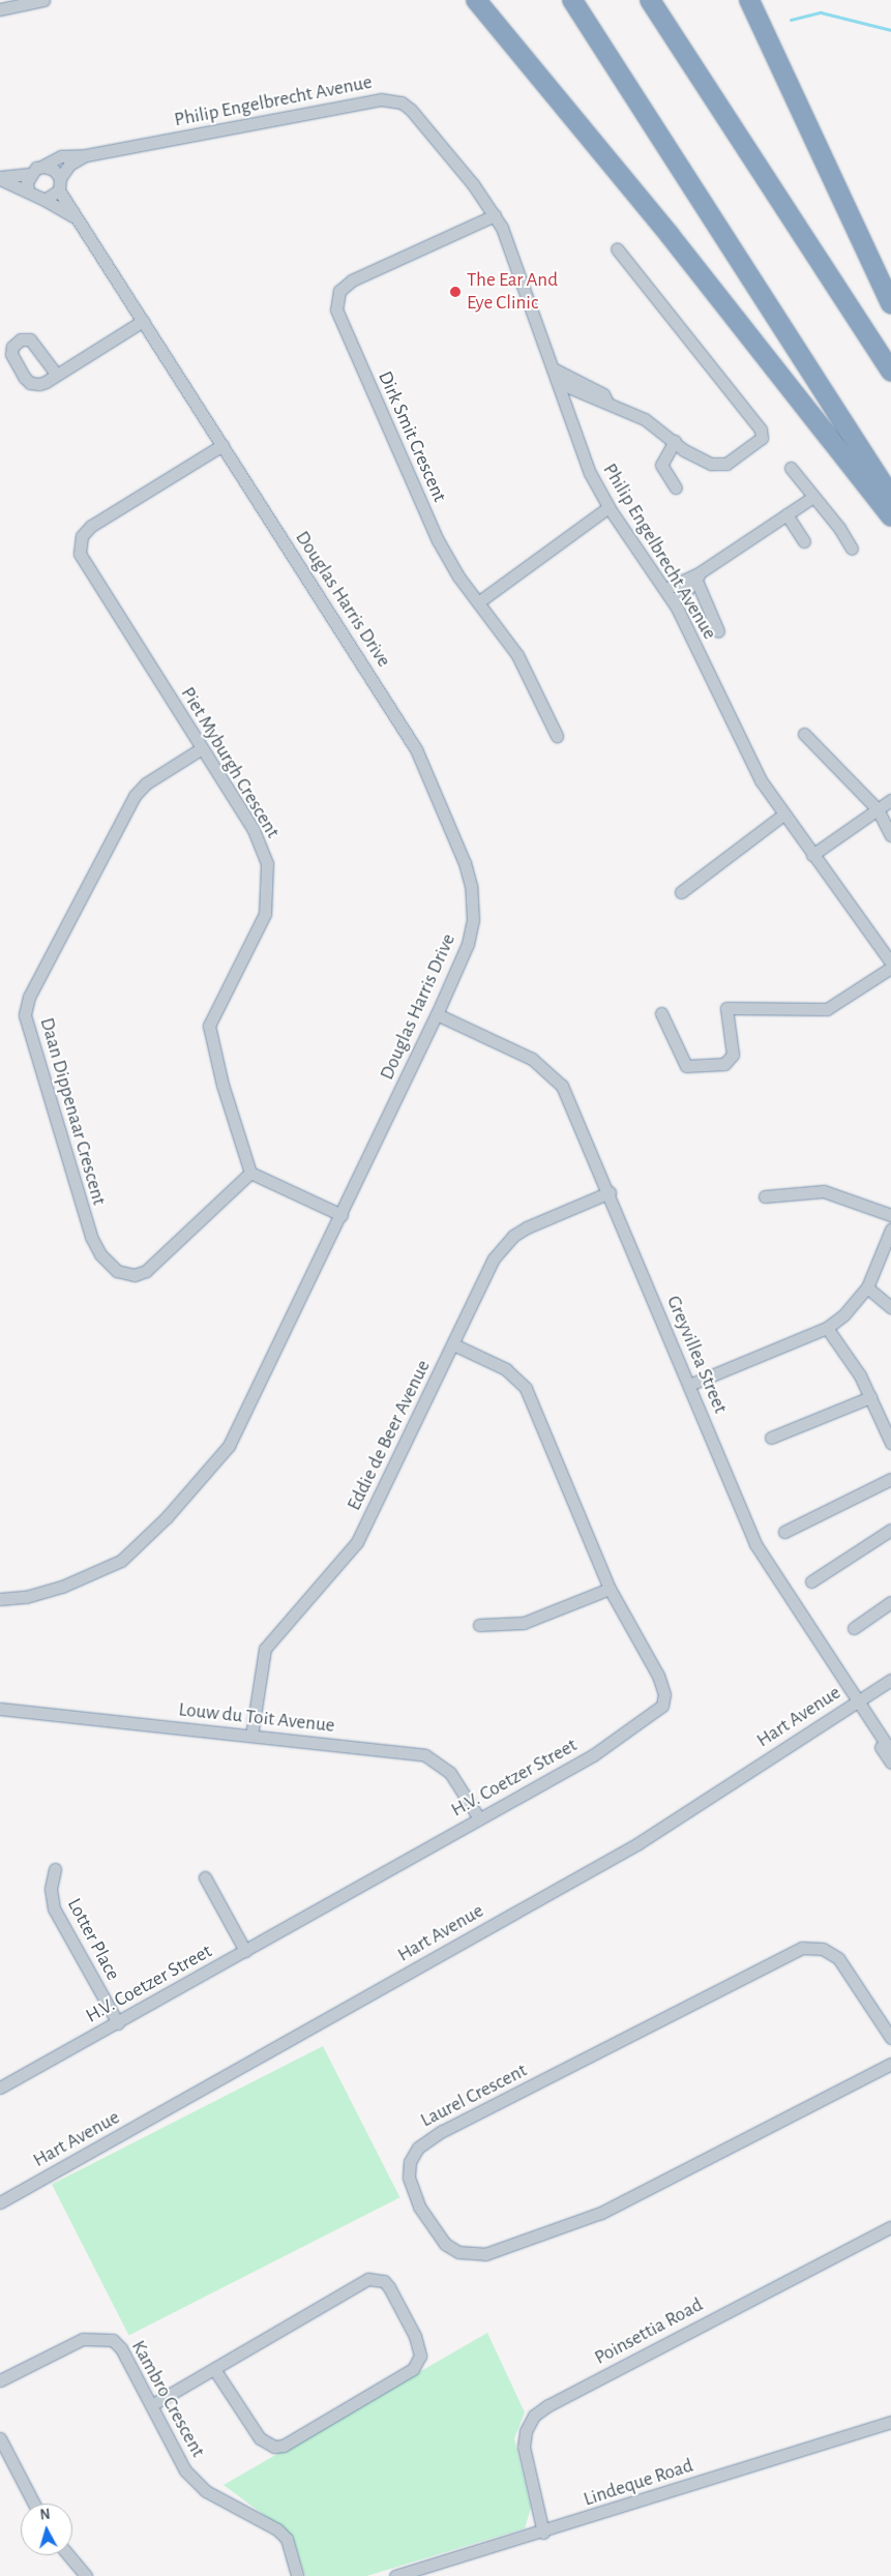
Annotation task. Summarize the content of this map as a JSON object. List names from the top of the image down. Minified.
{"streets":{"street":["Philip Engelbrecht Avenue","Dirk Smit Crescent","Douglas Harris Drive","Piet Myburgh Crescent","Daan Dippenaar Crescent","Greyvillea Street","Eddie de Beer Avenue","Hart Avenue","Louw du Toit Avenue","H.V. Coetzer Street","Lotter Place","Laurel Crescent","Poinsettia Road","Kambro Crescent","Lindeque Road"]},"crossings":[["Philip Engelbrecht Avenue","Dirk Smit Crescent"],["Philip Engelbrecht Avenue","Douglas Harris Drive"],["Douglas Harris Drive","Piet Myburgh Crescent"],["Douglas Harris Drive","Greyvillea Street"],["Piet Myburgh Crescent","Daan Dippenaar Crescent"],["Greyvillea Street","Eddie de Beer Avenue"],["Greyvillea Street","Hart Avenue"],["Eddie de Beer Avenue","Louw du Toit Avenue"],["Eddie de Beer Avenue","H.V. Coetzer Street"],["Louw du Toit Avenue","H.V. Coetzer Street"],["H.V. Coetzer Street","Lotter Place"],["Poinsettia Road","Lindeque Road"]],"places":["The Ear And Eye Clinic"],"north":"top"}
